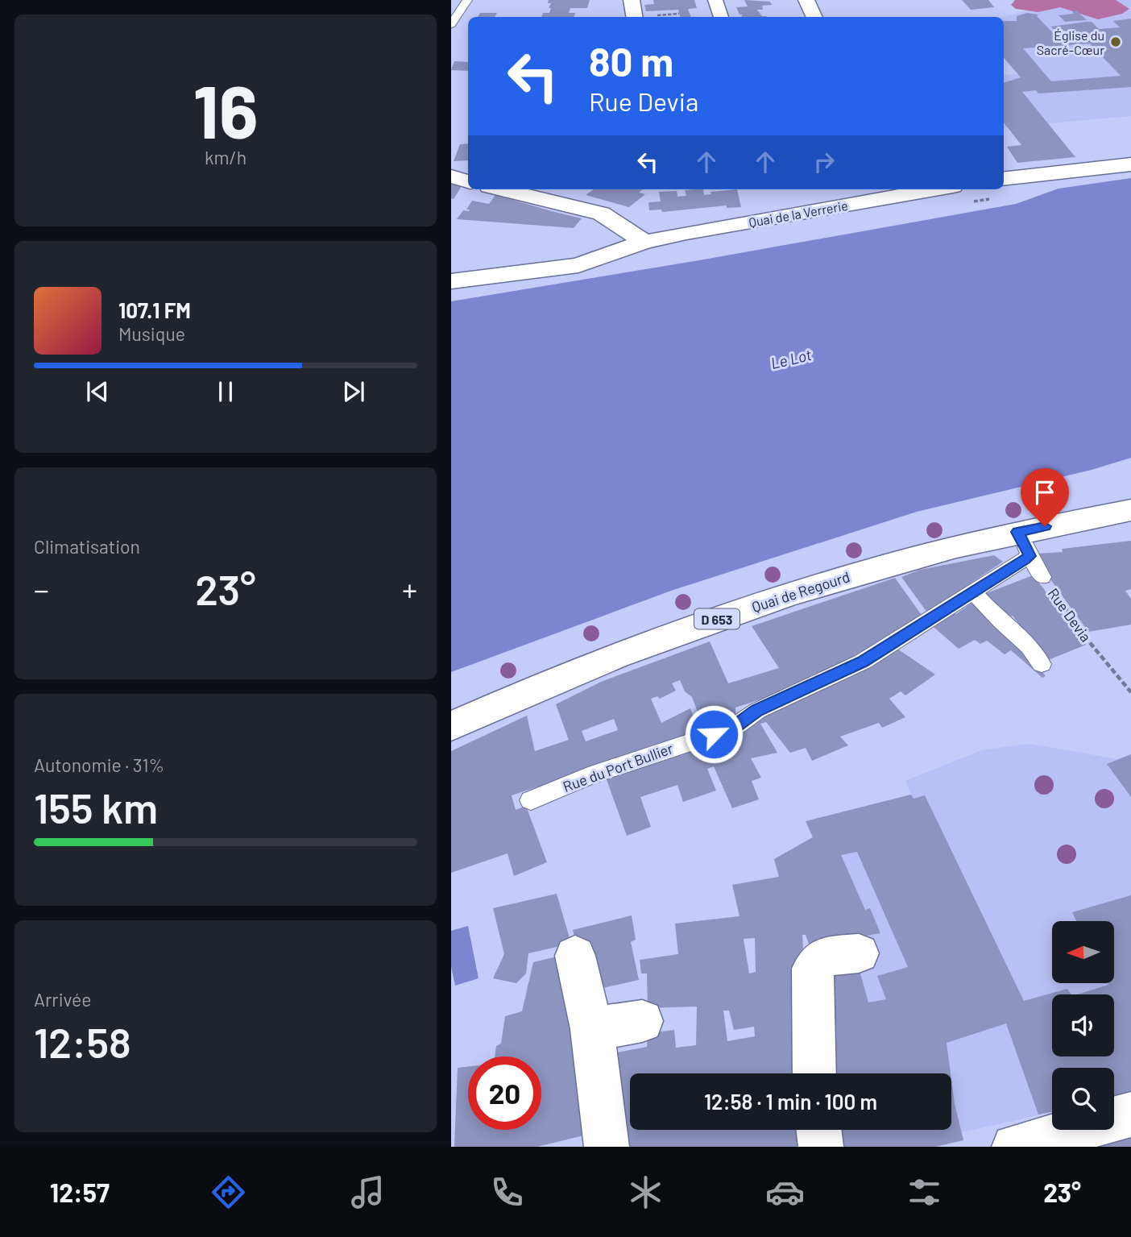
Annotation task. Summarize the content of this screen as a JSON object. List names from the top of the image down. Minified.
{"streets":{"street":["Quai de la Verrerie","Quai de Regourd","D 653"],"lane":["Rue Devia","Rue du Port Bullier"]},"crossings":[["Quai de Regourd","Rue Devia"],["Quai de Regourd","Rue du Port Bullier"],["Rue Devia","Rue du Port Bullier"]],"water":["Le Lot"],"places":["Église du Sacré-Cœur"],"north":"left","page":{"tile":[["16","km/h"],"Climatisation",["Autonomie · 31%","155 km"],["Arrivée","12:58"]],"turn":["80 m","Rue Devia"],"song":["107.1 FM","Musique"],"heat":["−","23°","+"],"limit":"20","trip":"12:58 · 1 min · 100 m","tabs":["12:57","23°"]}}
